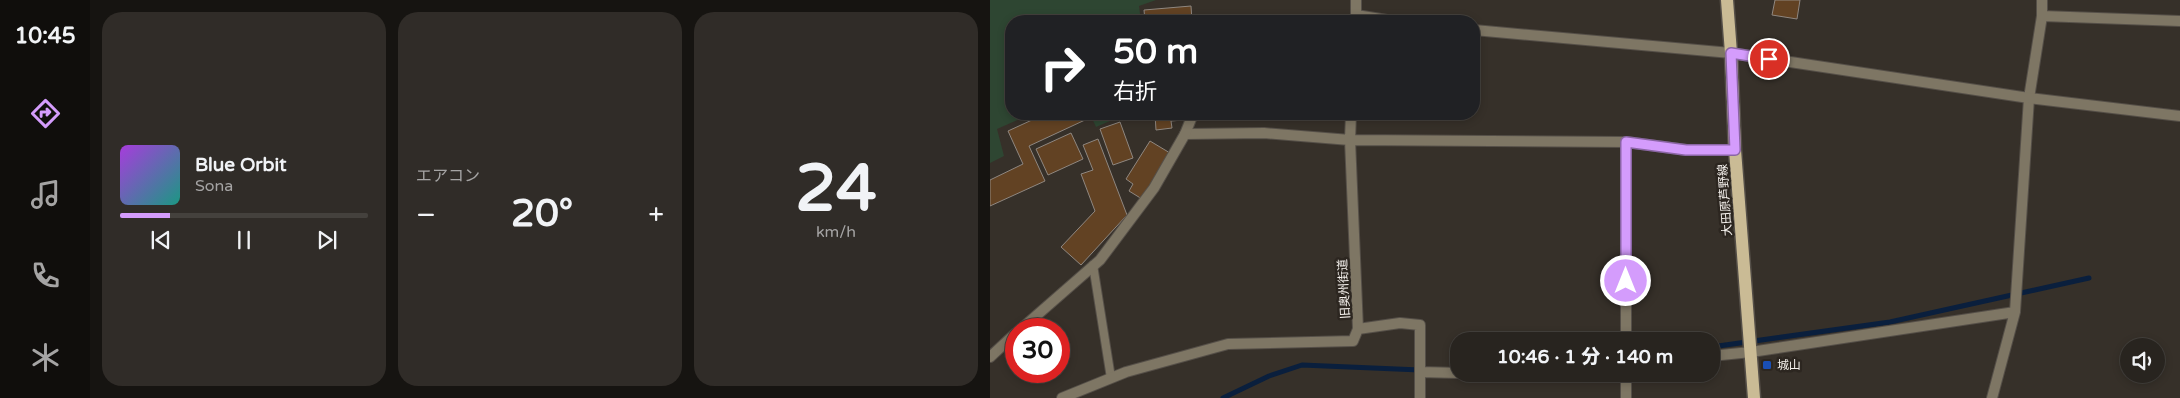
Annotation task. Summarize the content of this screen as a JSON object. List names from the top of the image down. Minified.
{"streets":{"main road":["大田原芦野線"],"street":["旧奥州街道"]},"places":{"transit":["城山"]},"page":{"tabs":"10:45","tile":["エアコン",["24","km/h"]],"turn":["50 m","右折"],"song":["Blue Orbit","Sona"],"heat":["−","20°","+"],"limit":"30","trip":"10:46 · 1 分 · 140 m"}}
